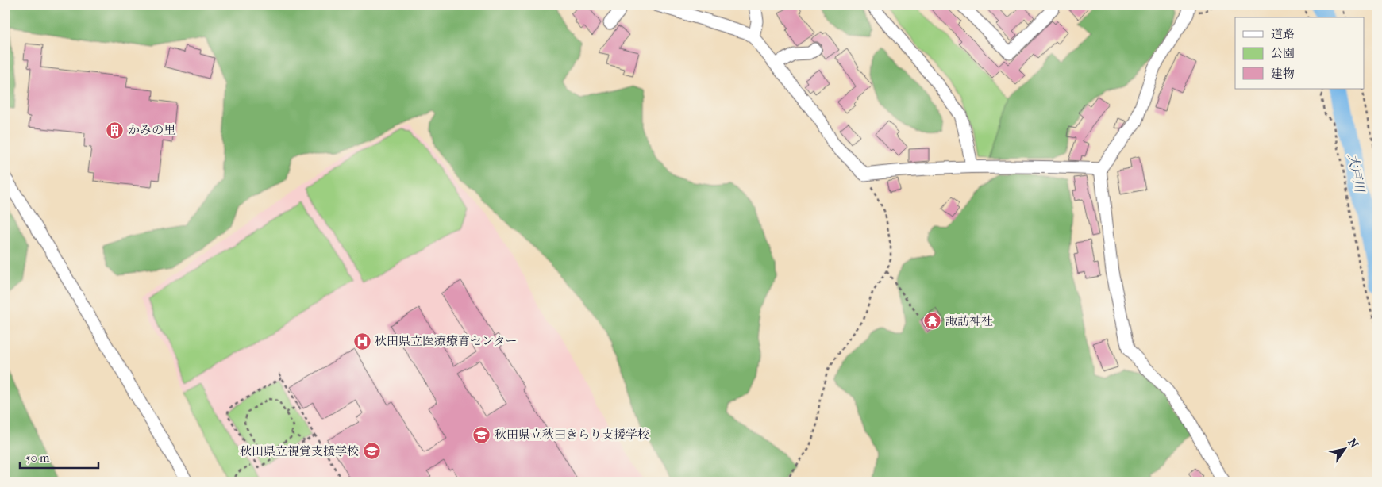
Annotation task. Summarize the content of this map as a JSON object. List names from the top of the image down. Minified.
{"water":["大戸川"],"places":{"building":["かみの里"],"temple":["諏訪神社"],"hospital":["秋田県立医療療育センター"],"school or university":["秋田県立秋田きらり支援学校","秋田県立視覚支援学校"]},"legend":["道路","公園","建物"],"scale_bar":"50 m","north":"top right"}
